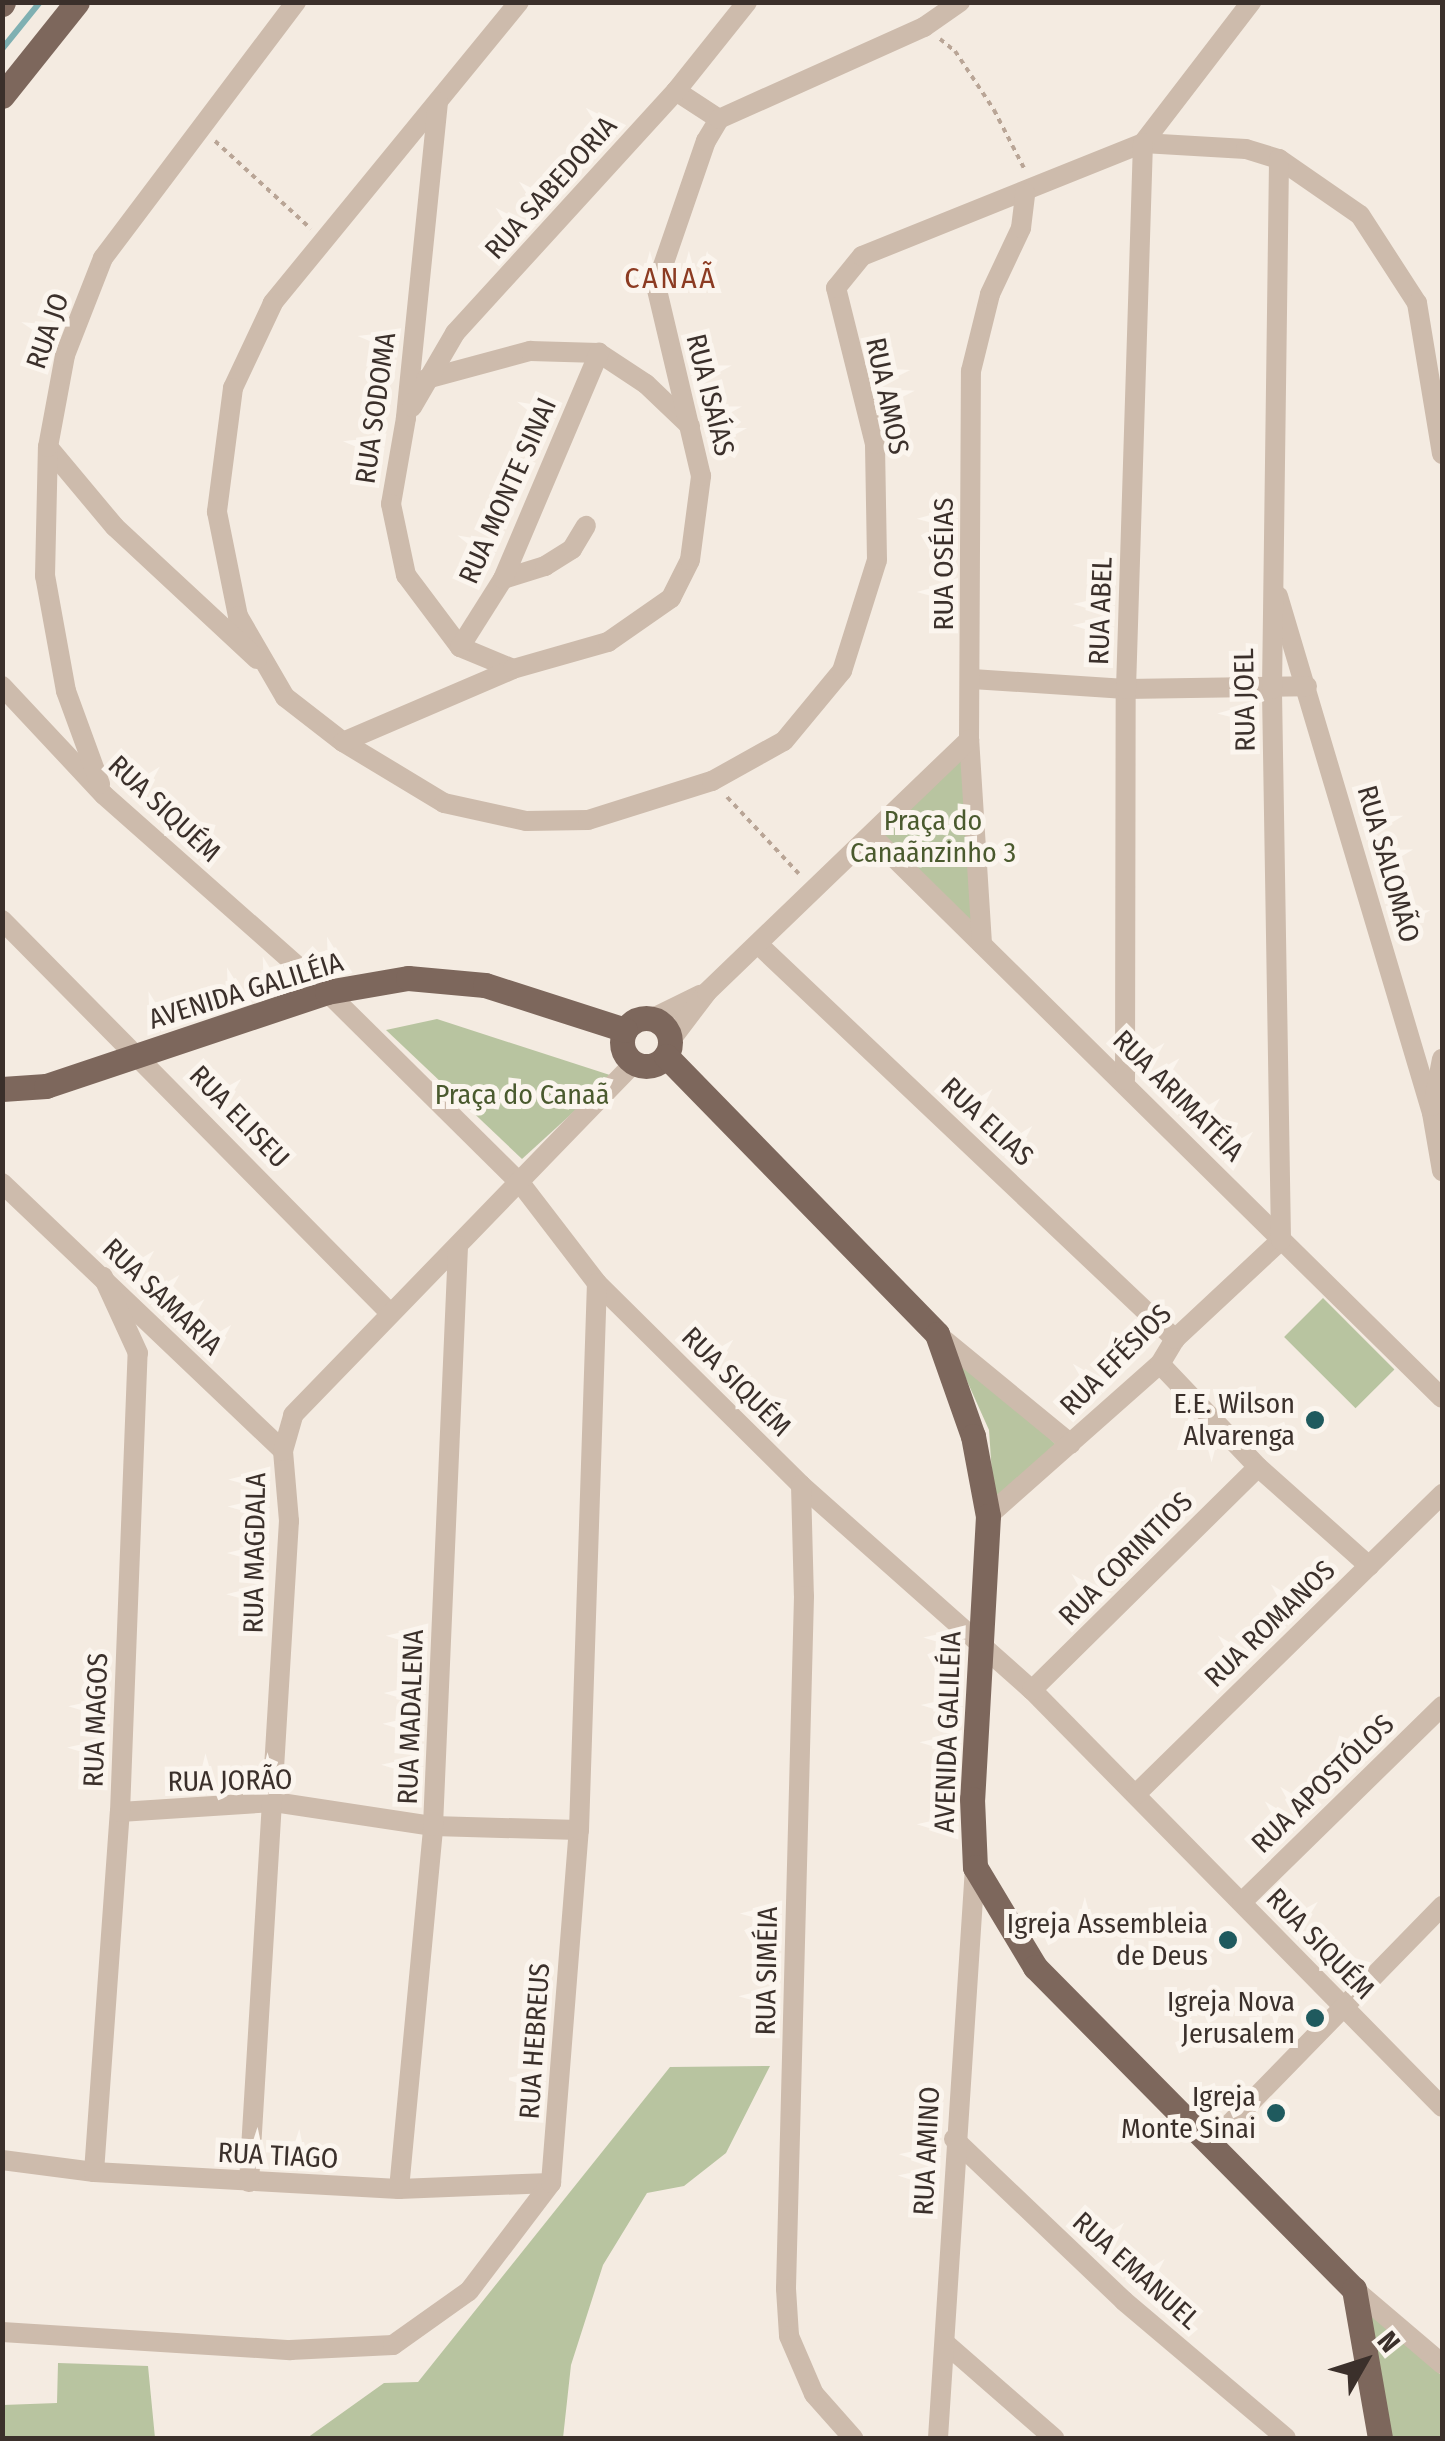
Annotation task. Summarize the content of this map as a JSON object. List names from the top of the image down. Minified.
{"streets":{"main road":["AVENIDA GALILÉIA"],"street":["RUA SABEDORIA","RUA JO","RUA ISAÍAS","RUA AMOS","RUA SODOMA","RUA MONTE SINAI","RUA OSÉIAS","RUA ABEL","RUA JOEL","RUA SIQUÉM","RUA SALOMÃO","RUA ARIMATÉIA","RUA ELISEU","RUA ELIAS","RUA SAMARIA","RUA EFÉSIOS","RUA MAGDALA","RUA CORINTIOS","RUA ROMANOS","RUA MADALENA","RUA MAGOS","RUA JORÃO","RUA APOSTÓLOS","RUA SIMÉIA","RUA HEBREUS","RUA AMINO","RUA TIAGO","RUA EMANUEL"]},"crossings":[["RUA SABEDORIA","RUA SODOMA"],["RUA JO","RUA AMOS"],["RUA JO","RUA SIQUÉM"],["RUA ISAÍAS","RUA AMOS"],["RUA AMOS","RUA SODOMA"],["RUA AMOS","RUA OSÉIAS"],["RUA AMOS","RUA ABEL"],["RUA AMOS","RUA JOEL"],["RUA SODOMA","RUA MONTE SINAI"],["RUA OSÉIAS","RUA ARIMATÉIA"],["RUA ABEL","RUA ARIMATÉIA"],["RUA JOEL","RUA SALOMÃO"],["RUA JOEL","RUA ARIMATÉIA"],["RUA JOEL","RUA EFÉSIOS"],["RUA SIQUÉM","AVENIDA GALILÉIA"],["RUA SIQUÉM","RUA MAGDALA"],["RUA SIQUÉM","RUA CORINTIOS"],["RUA SIQUÉM","RUA ROMANOS"],["RUA SIQUÉM","RUA APOSTÓLOS"],["RUA SIQUÉM","RUA SIMÉIA"],["RUA SIQUÉM","RUA HEBREUS"],["AVENIDA GALILÉIA","RUA ELISEU"],["AVENIDA GALILÉIA","RUA EFÉSIOS"],["AVENIDA GALILÉIA","RUA MAGDALA"],["AVENIDA GALILÉIA","RUA AMINO"],["RUA ARIMATÉIA","RUA EFÉSIOS"],["RUA ELISEU","RUA MAGDALA"],["RUA ELIAS","RUA EFÉSIOS"],["RUA SAMARIA","RUA MAGDALA"],["RUA SAMARIA","RUA MAGOS"],["RUA MAGDALA","RUA MADALENA"],["RUA MAGDALA","RUA JORÃO"],["RUA MAGDALA","RUA TIAGO"],["RUA MADALENA","RUA JORÃO"],["RUA MADALENA","RUA TIAGO"],["RUA MAGOS","RUA JORÃO"],["RUA MAGOS","RUA TIAGO"],["RUA JORÃO","RUA HEBREUS"],["RUA HEBREUS","RUA TIAGO"],["RUA AMINO","RUA EMANUEL"]],"districts":["CANAÃ"],"parks":["Praça do Canaãnzinho 3","Praça do Canaã"],"places":["E.E. Wilson Alvarenga","Igreja Assembleia de Deus","Igreja Nova Jerusalem","Igreja Monte Sinai"],"north":"top right"}
